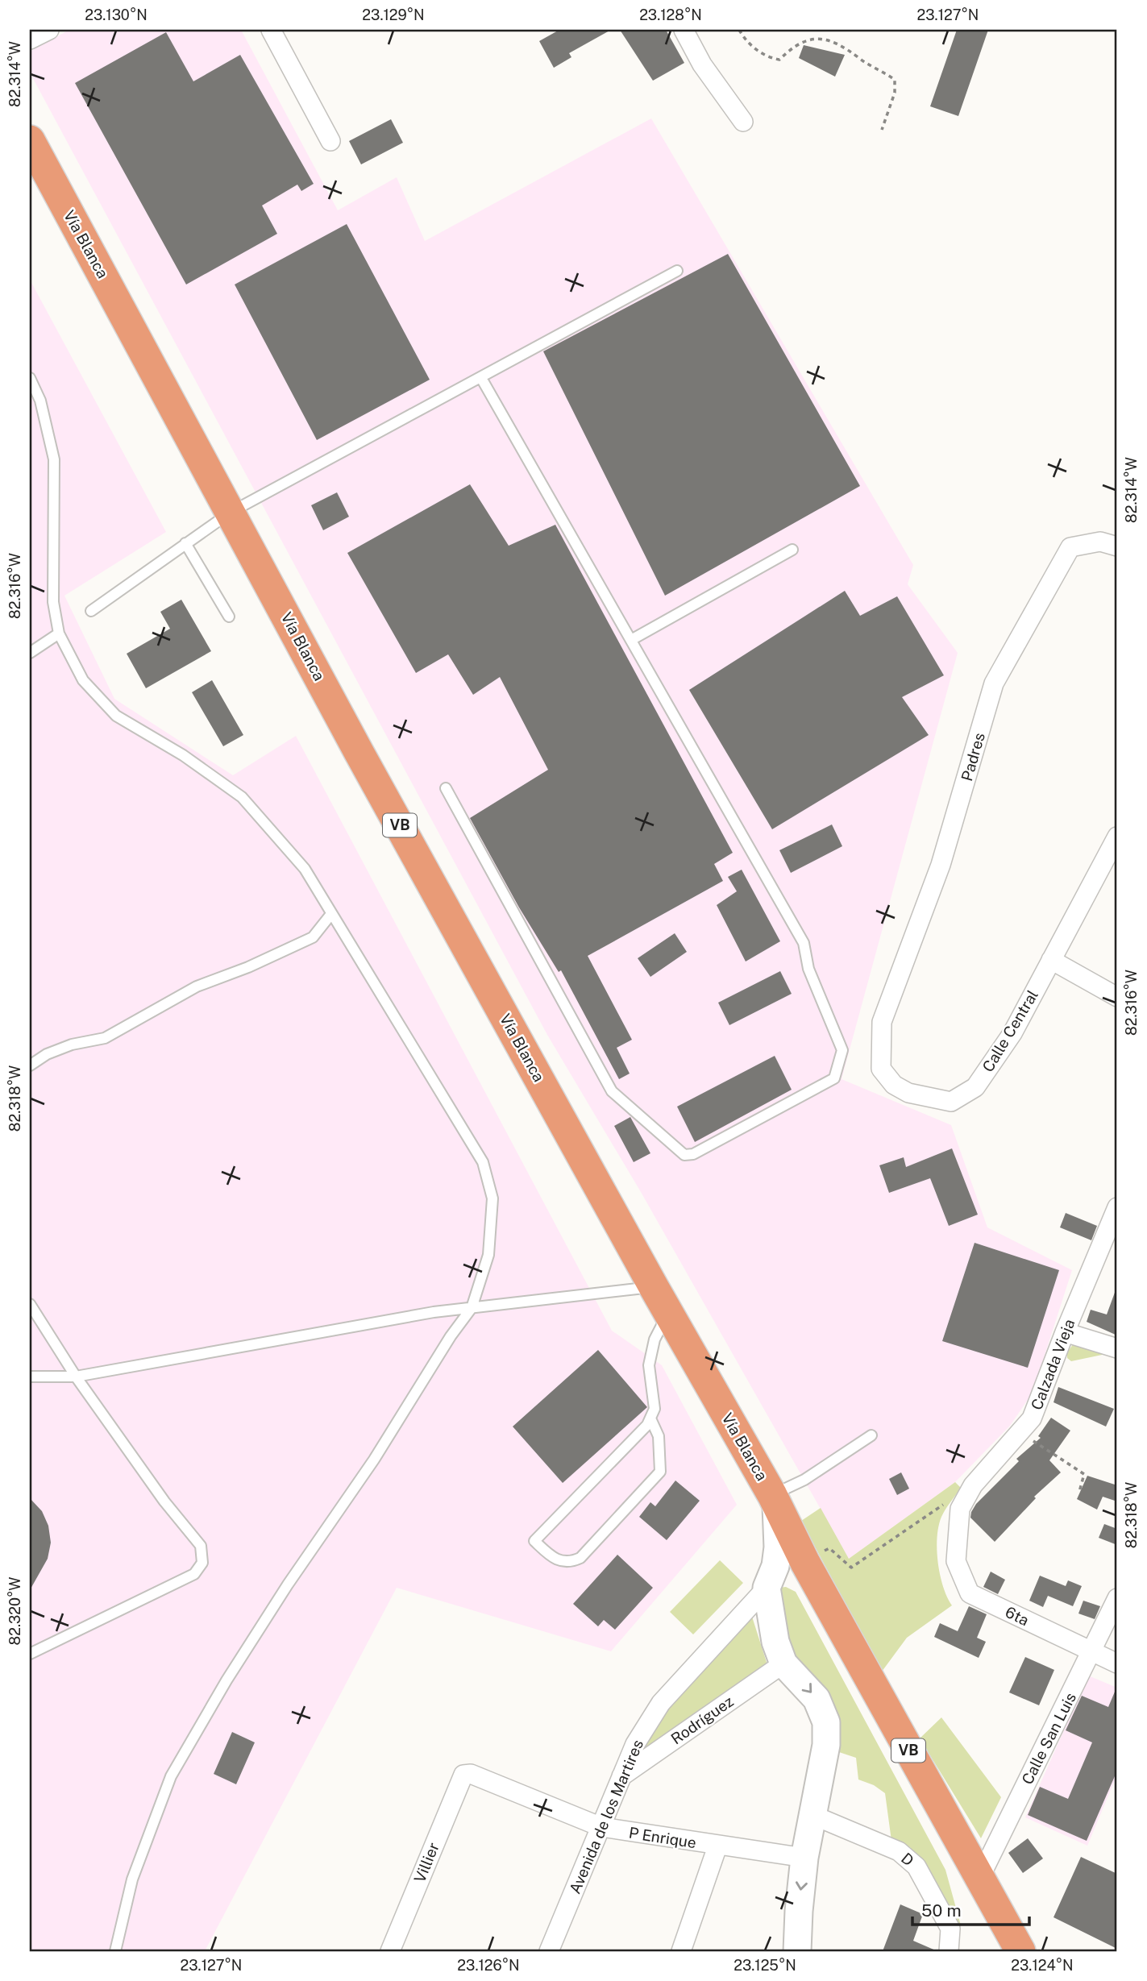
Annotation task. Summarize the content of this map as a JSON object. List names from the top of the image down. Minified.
{"streets":{"main road":["Vía Blanca","VB"],"street":["Padres","Calle Central","Calzada Vieja","6ta","Rodríguez","Calle San Luis","Avenida de los Martires","P Enrique","D","Villier"]},"crossings":[["Vía Blanca","Calle San Luis"],["Padres","Calle Central"],["Calzada Vieja","6ta"],["6ta","Calle San Luis"],["Rodríguez","Avenida de los Martires"],["Avenida de los Martires","P Enrique"],["P Enrique","Villier"]],"scale_bar":"50 m","coordinates":["23.130°N","23.129°N","23.128°N","23.127°N","82.314°W","82.316°W","82.318°W","82.320°W","23.126°N","23.125°N","23.124°N"]}
